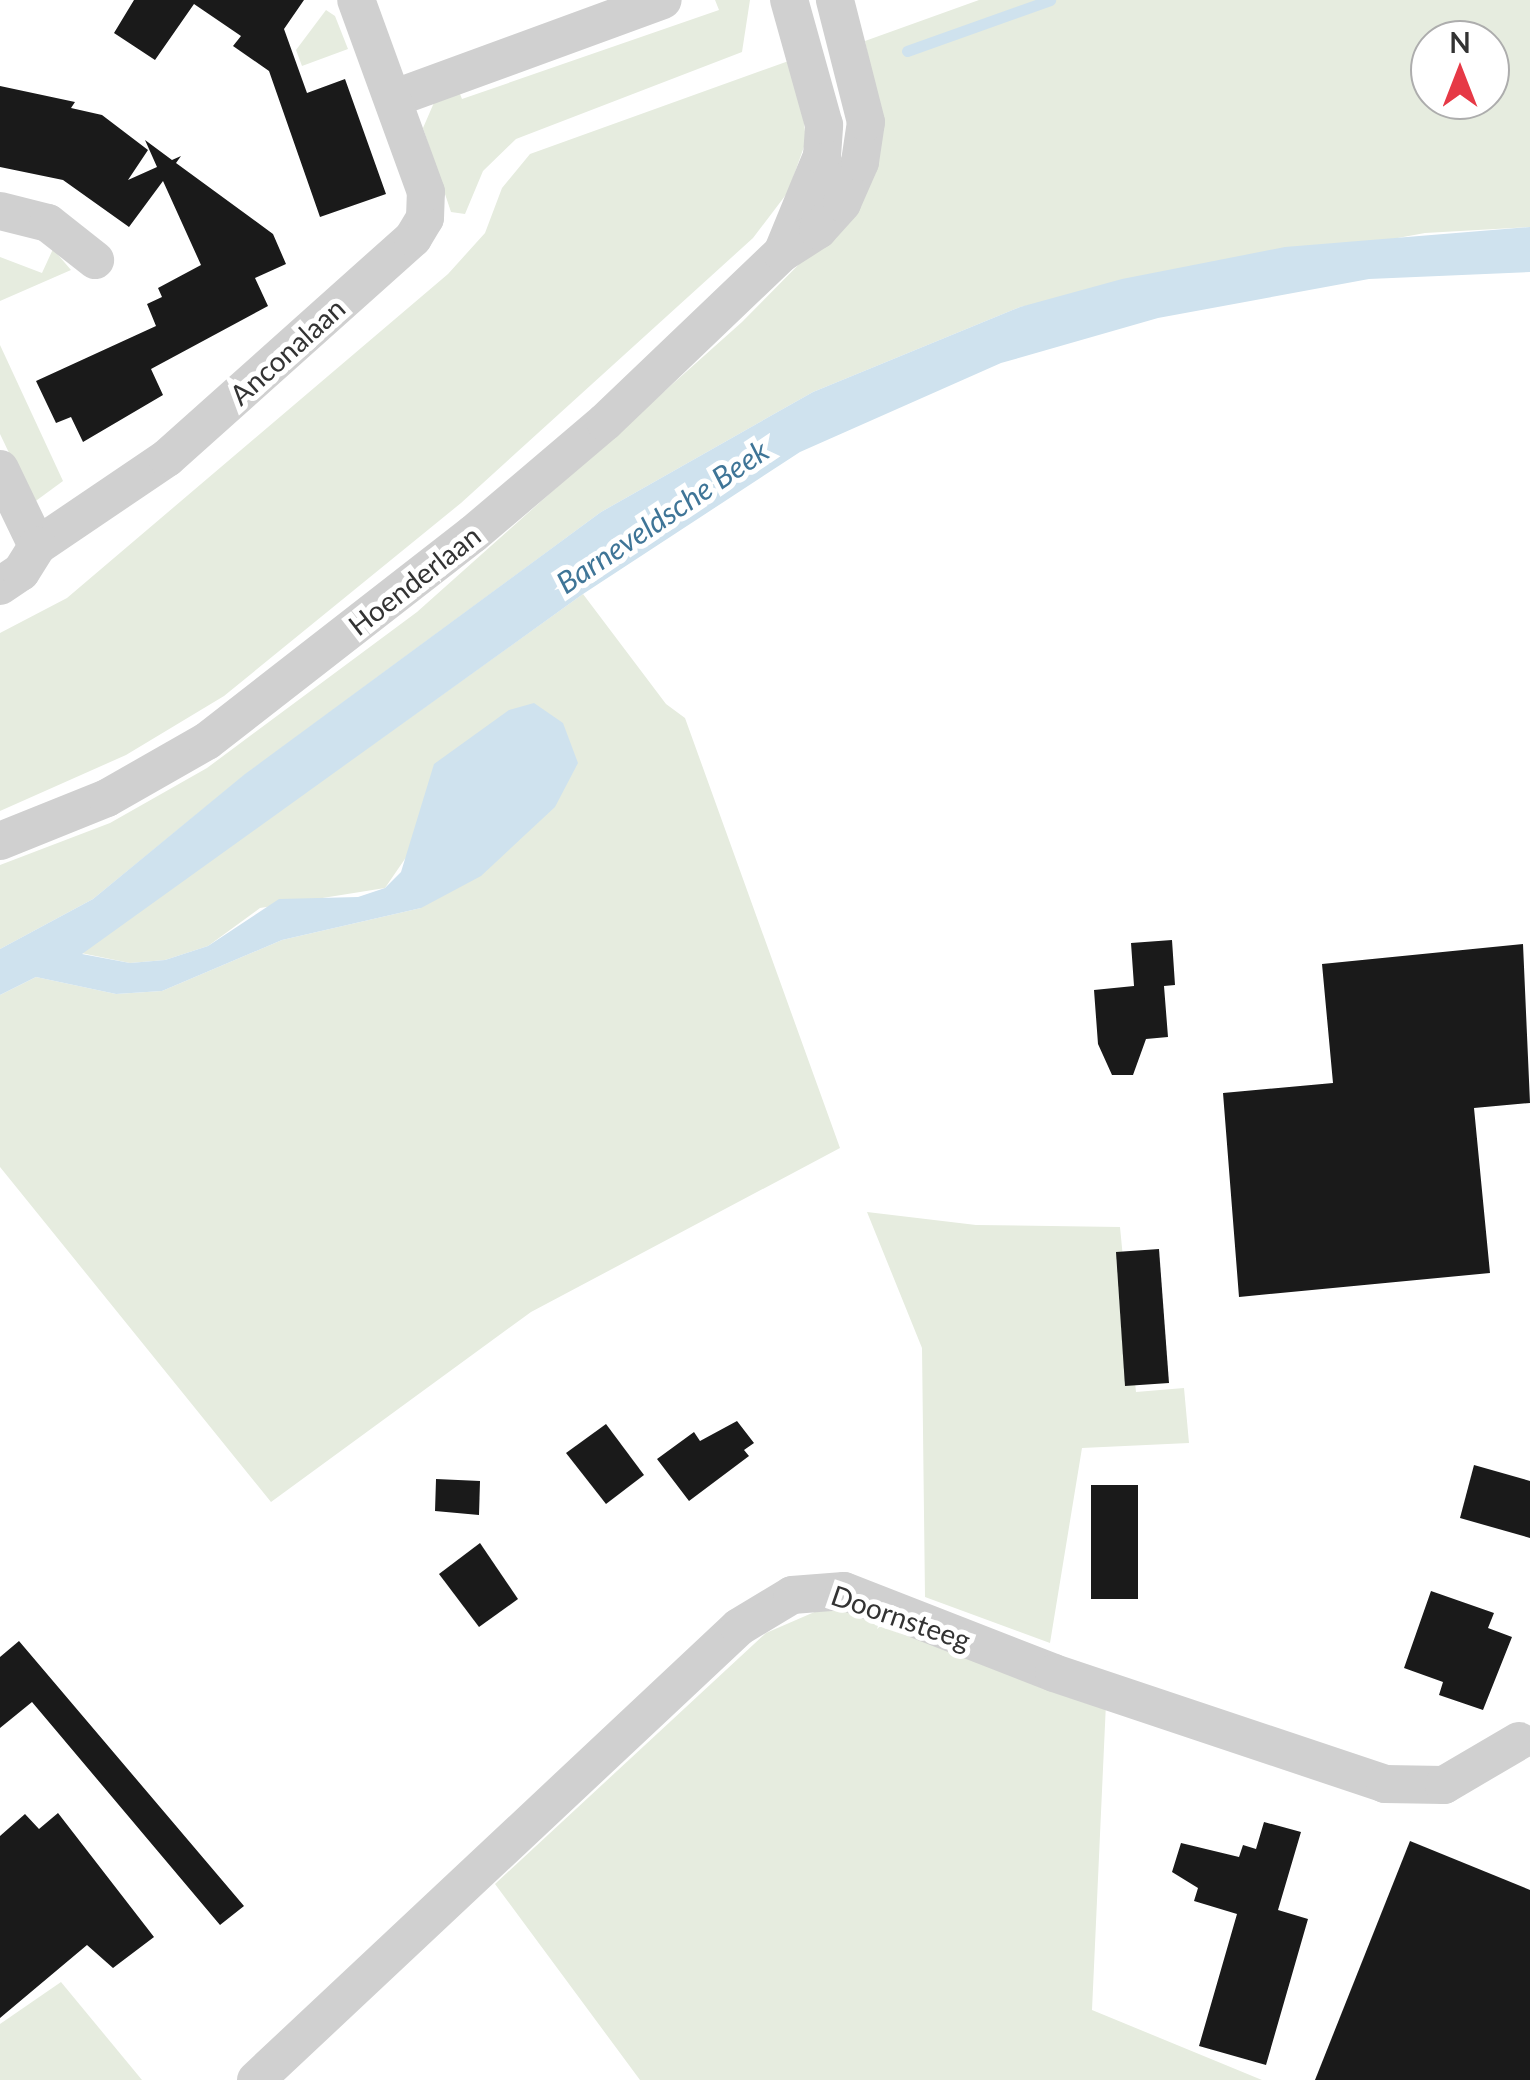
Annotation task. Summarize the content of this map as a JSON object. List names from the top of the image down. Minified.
{"streets":{"street":["Anconalaan","Hoenderlaan","Doornsteeg"]},"water":["Barneveldsche Beek"],"north":"top"}
